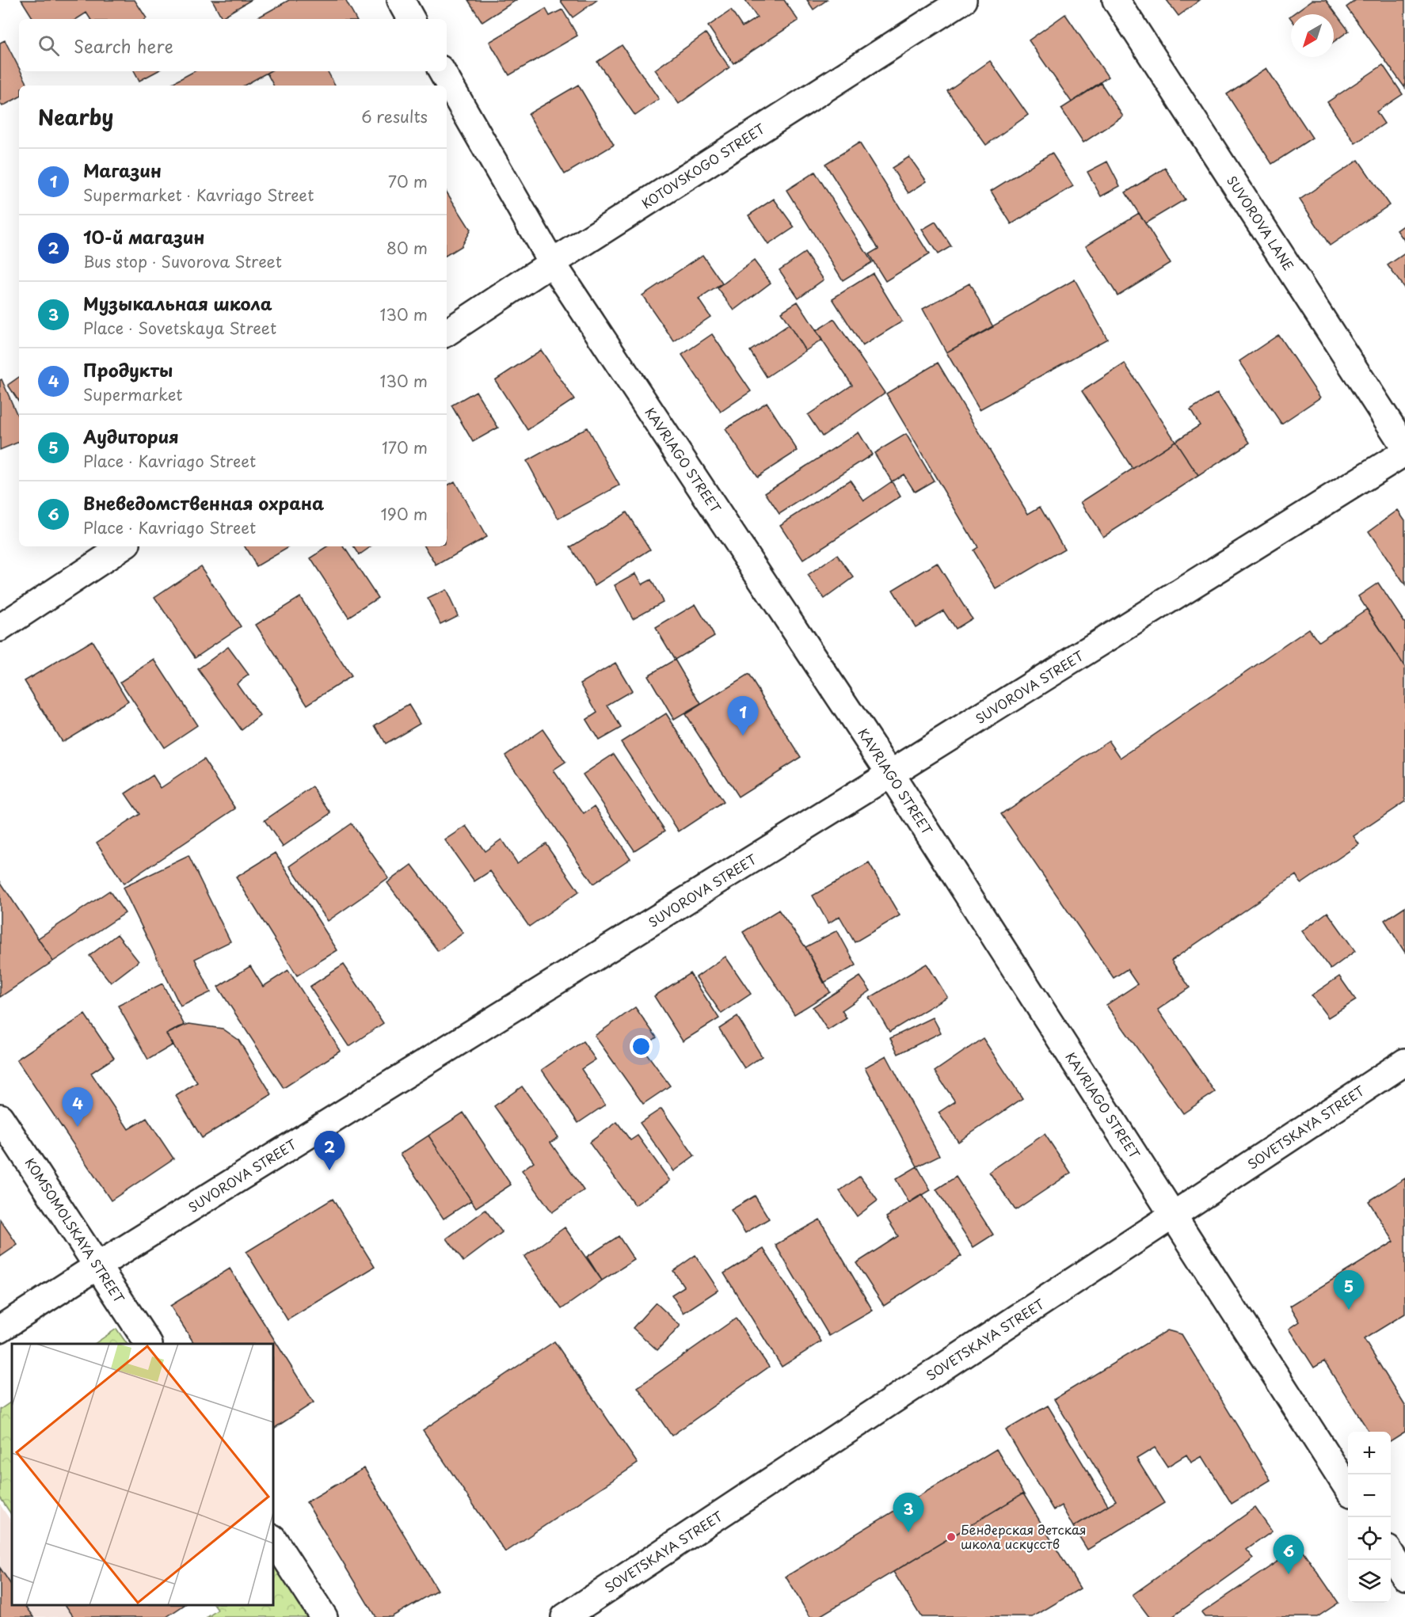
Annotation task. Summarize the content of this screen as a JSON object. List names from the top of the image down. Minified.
{"streets":{"street":["KOTOVSKOGO STREET","SUVOROVA LANE","KAVRIAGO STREET","SUVOROVA STREET","SOVETSKAYA STREET","KOMSOMOLSKAYA STREET"]},"crossings":[["KOTOVSKOGO STREET","KAVRIAGO STREET"],["KAVRIAGO STREET","SUVOROVA STREET"],["KAVRIAGO STREET","SOVETSKAYA STREET"],["SUVOROVA STREET","KOMSOMOLSKAYA STREET"]],"places":["Бендерская детская школа искусств"],"north":"bottom left","page":{"search":"Search here","heading":["Nearby","6 results"],"list":[{"mark":"1","name":"Магазин","note":"Supermarket · Kavriago Street","value":"70 m"},{"mark":"2","name":"10-й магазин","note":"Bus stop · Suvorova Street","value":"80 m"},{"mark":"3","name":"Музыкальная школа","note":"Place · Sovetskaya Street","value":"130 m"},{"mark":"4","name":"Продукты","note":"Supermarket","value":"130 m"},{"mark":"5","name":"Аудитория","note":"Place · Kavriago Street","value":"170 m"},{"mark":"6","name":"Вневедомственная охрана","note":"Place · Kavriago Street","value":"190 m"}],"pins":["1","4","2","5","3","6"],"map_buttons":["+","−"]}}
